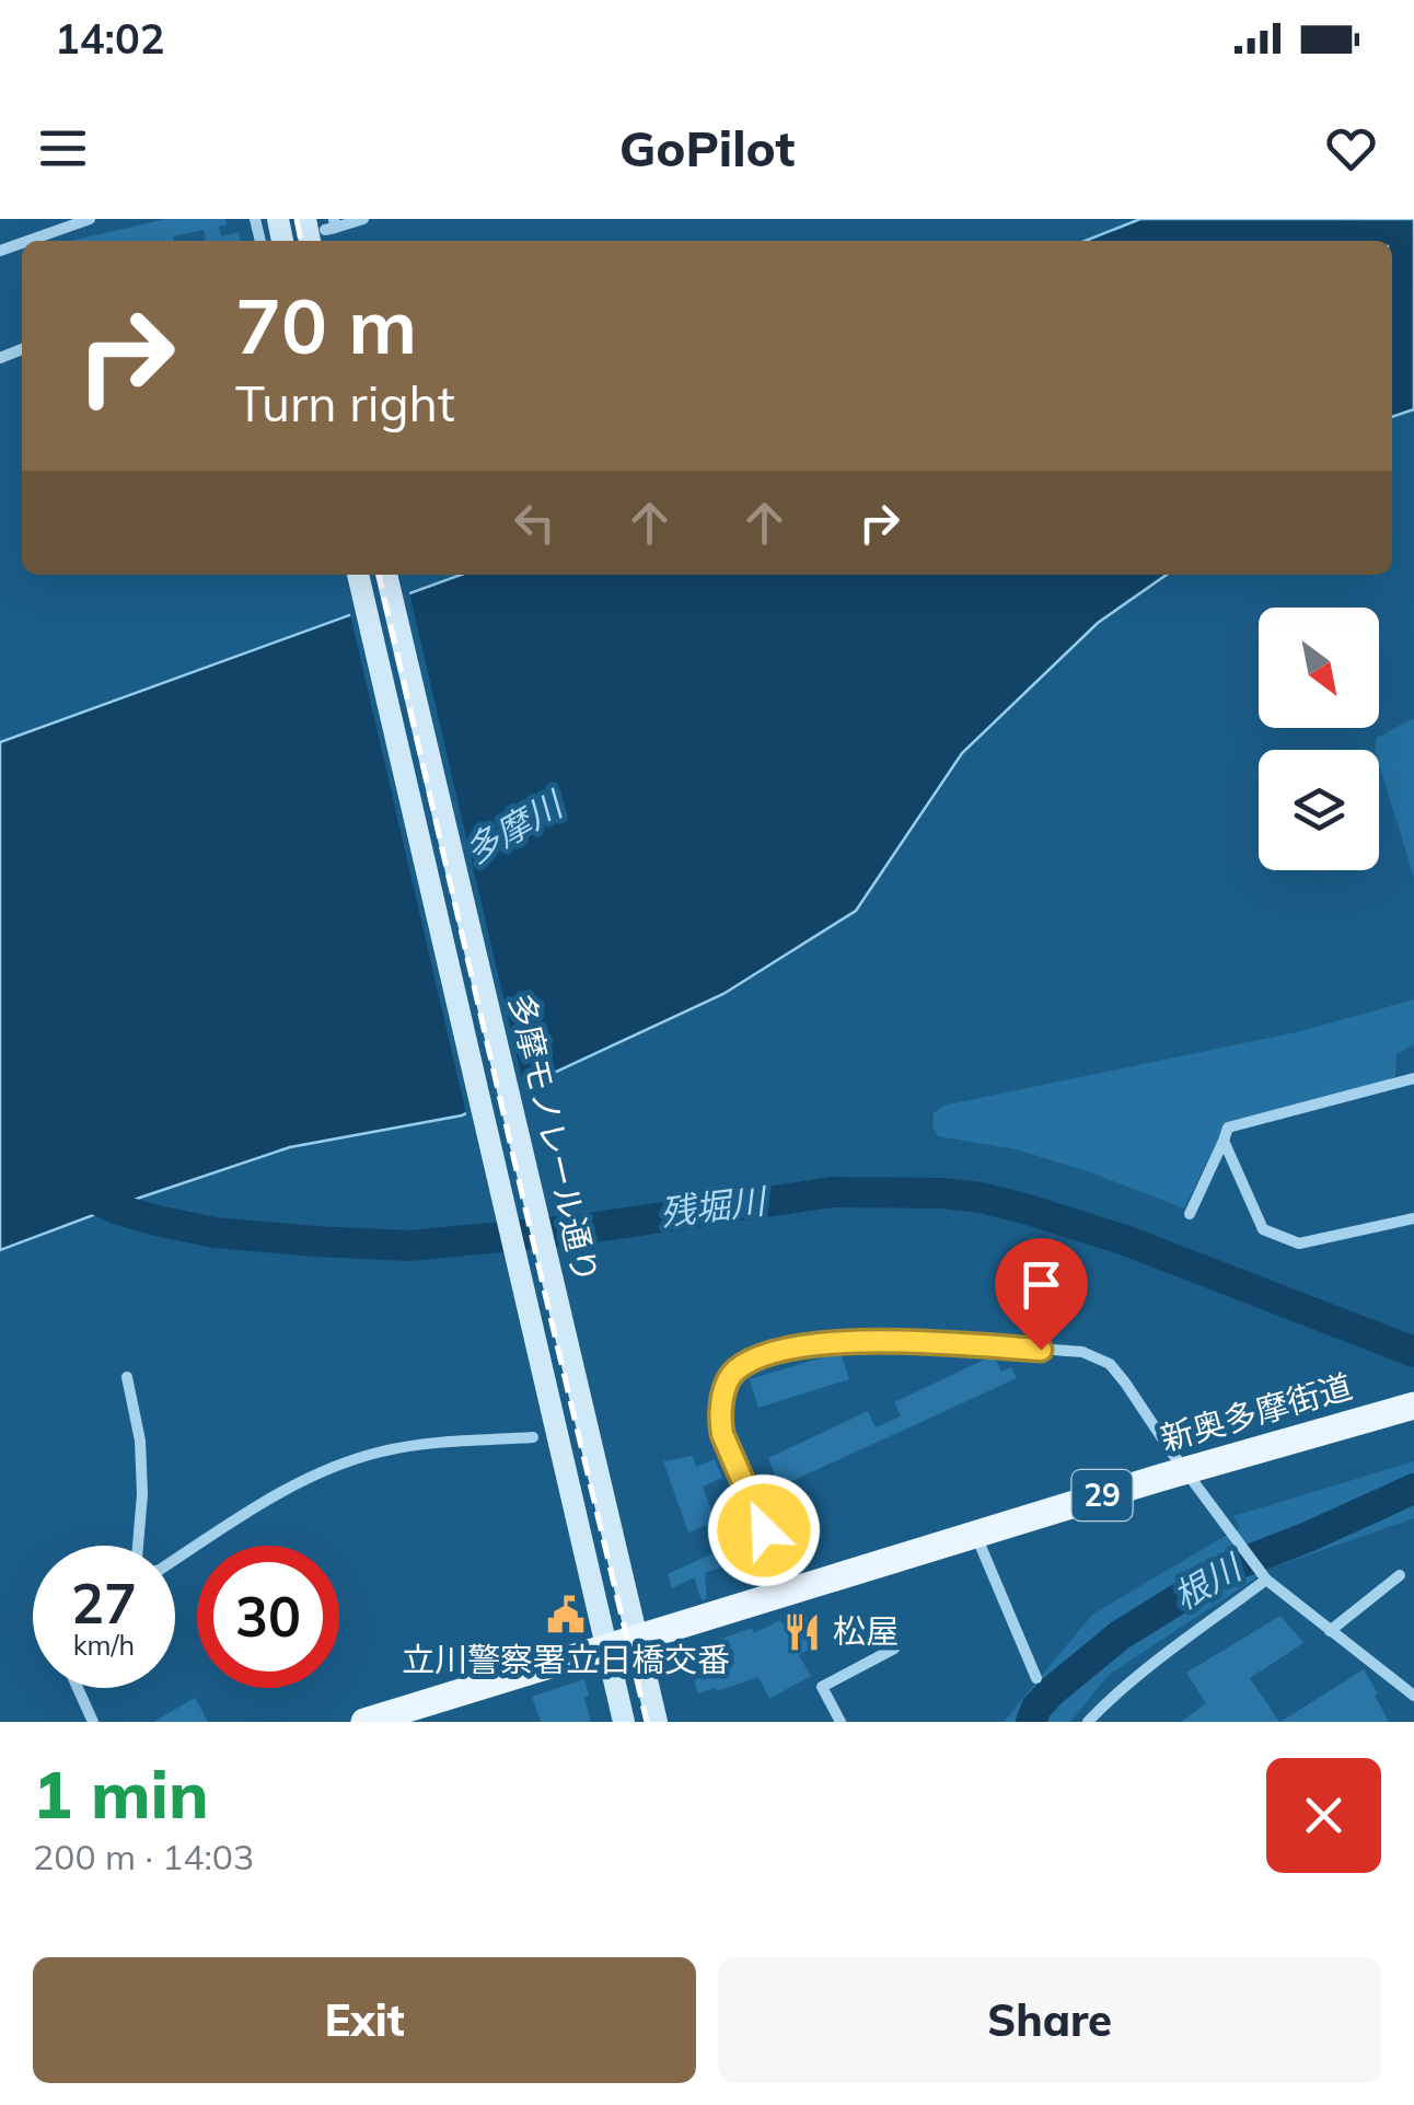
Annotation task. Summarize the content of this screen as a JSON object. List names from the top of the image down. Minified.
{"streets":{"main road":["多摩モノレール通り","新奥多摩街道","29"]},"crossings":[["多摩モノレール通り","新奥多摩街道"]],"water":["多摩川","残堀川","根川"],"places":{"public building":["立川警察署立日橋交番"],"restaurant":["松屋"]},"north":"bottom right","page":{"status":"14:02","header":"GoPilot","turn":["70 m","Turn right"],"speed":"27 km/h","limit":"30","heading":["1 min","200 m · 14:03"],"buttons":["Exit","Share"]}}
